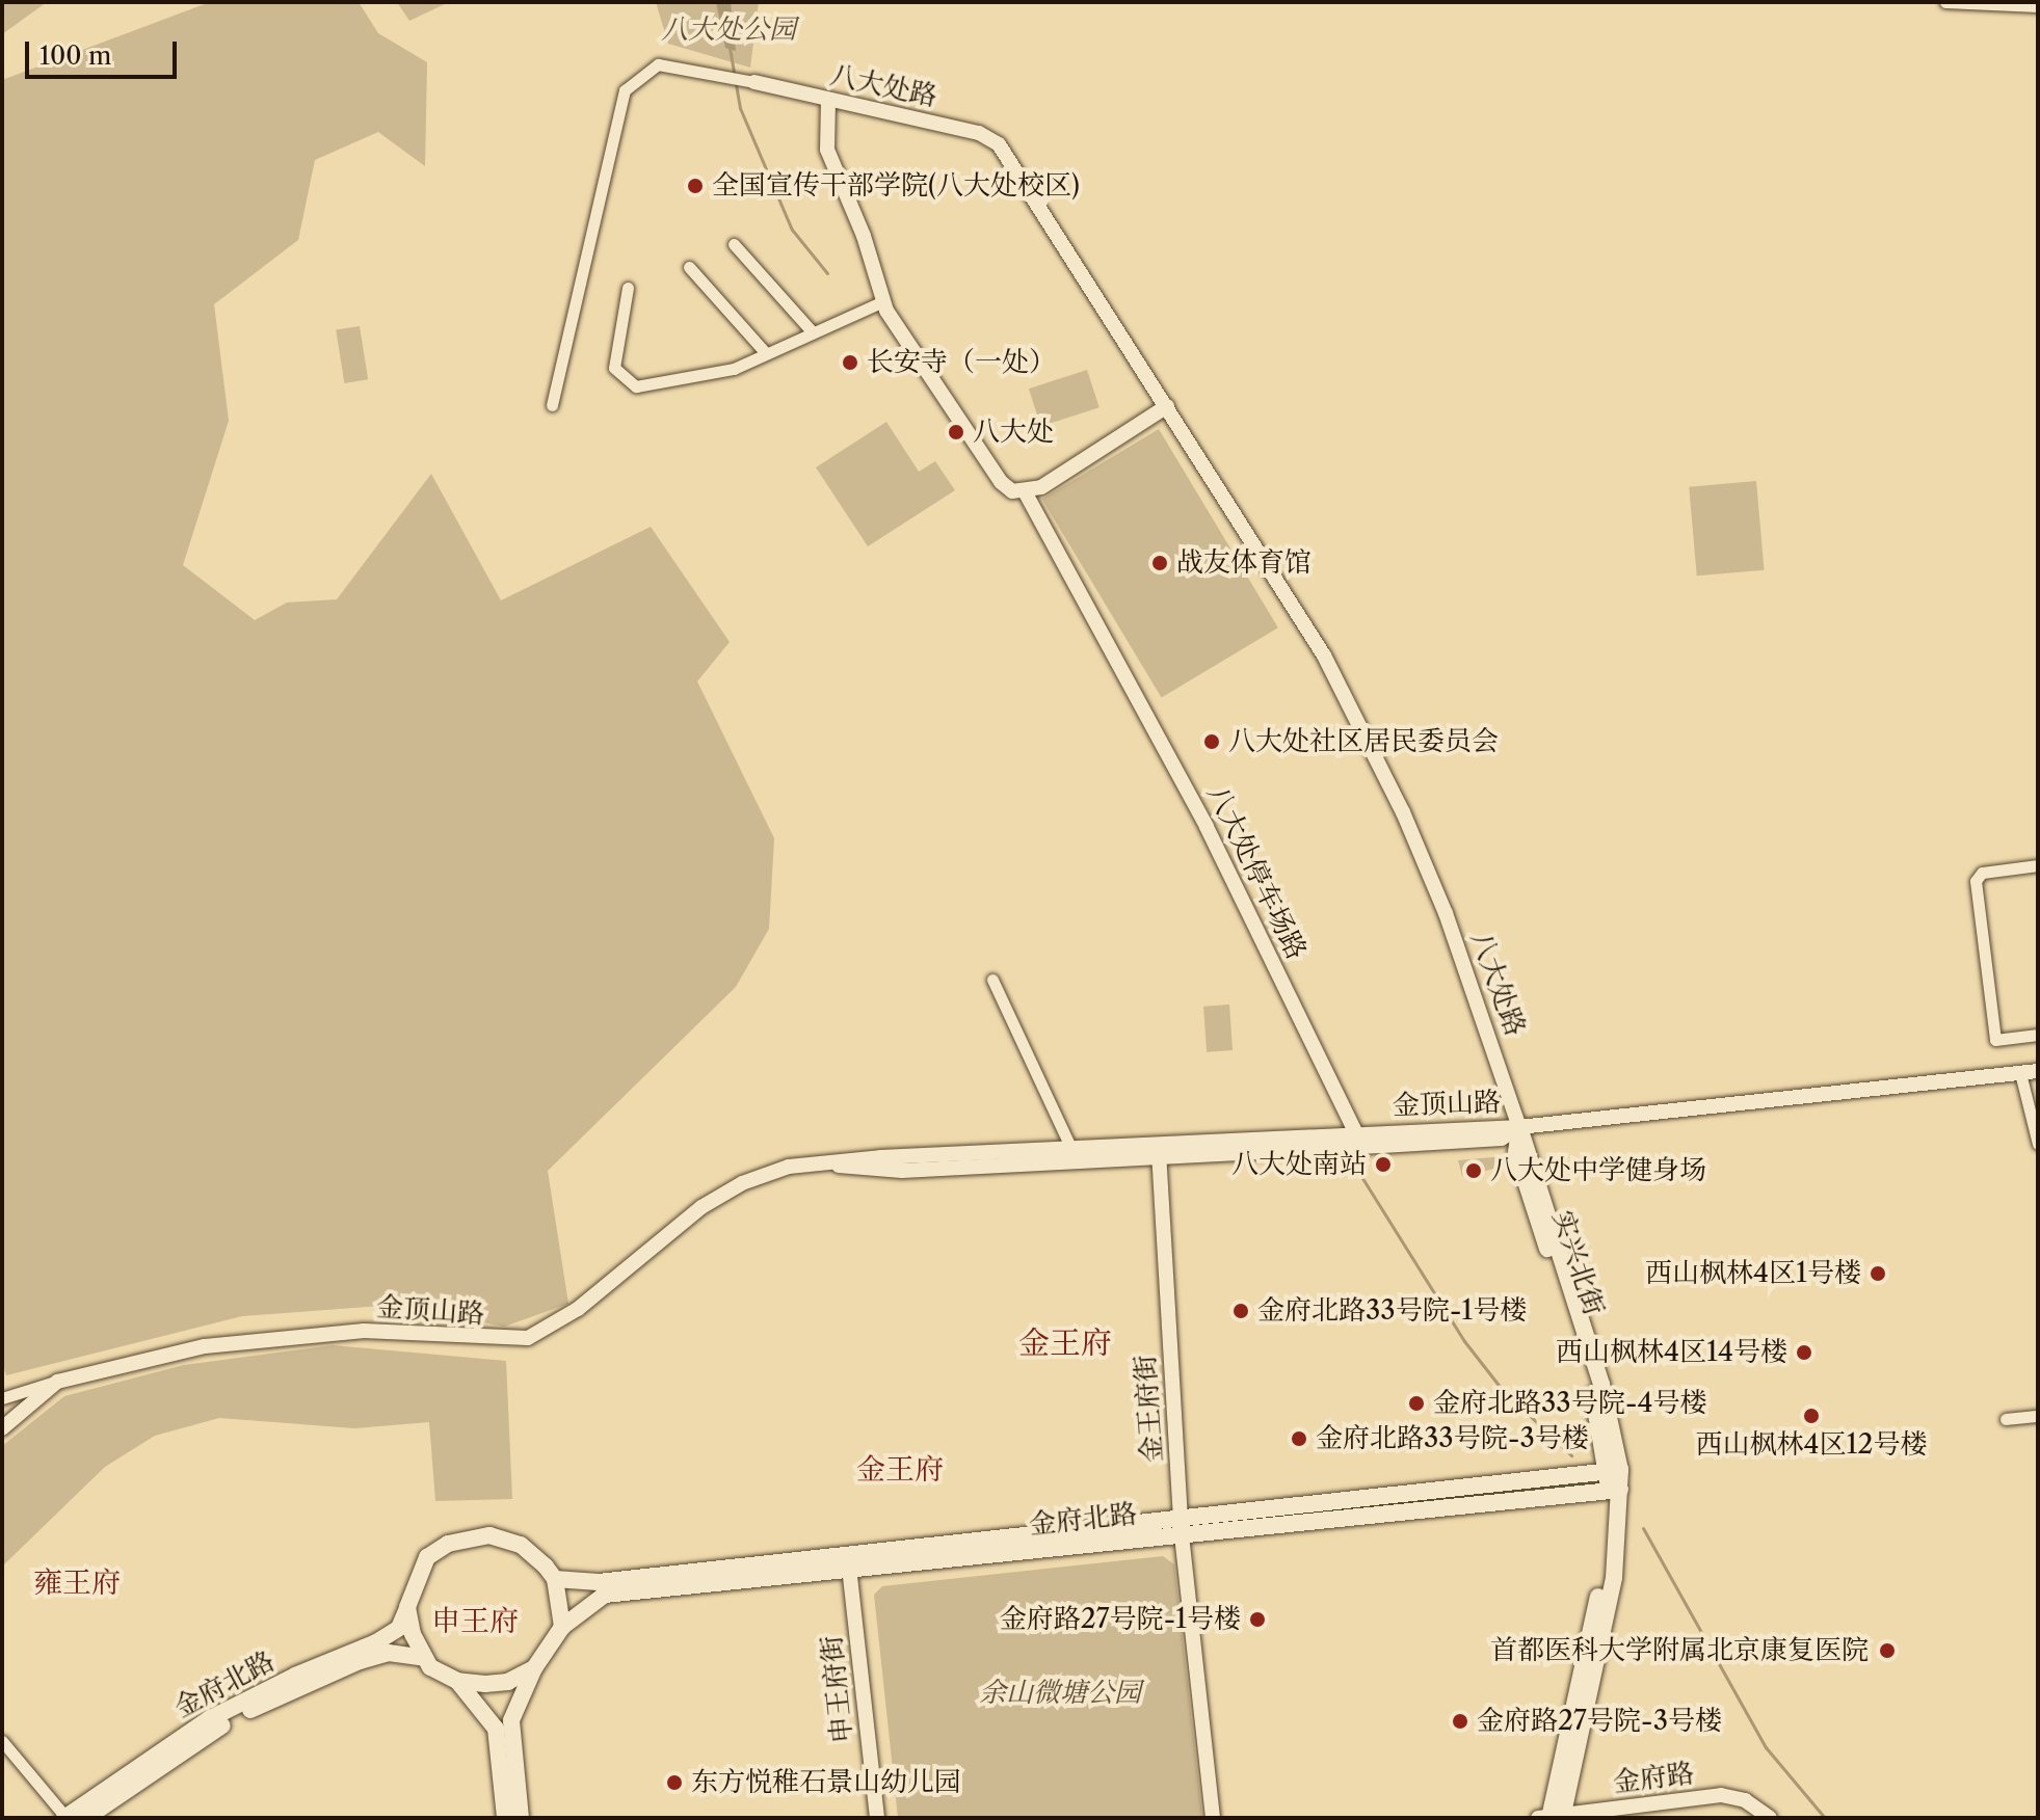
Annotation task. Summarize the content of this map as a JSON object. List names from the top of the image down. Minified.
{"streets":{"main road":["实兴北街","金府北路"],"street":["八大处路","八大处停车场路","金顶山路","金王府街","申王府街","金府路"]},"crossings":[["八大处路","八大处停车场路"],["八大处路","金顶山路"],["八大处路","实兴北街"],["八大处停车场路","金顶山路"],["金顶山路","实兴北街"],["金顶山路","金王府街"],["实兴北街","金府北路"],["实兴北街","金府路"],["金王府街","金府北路"],["金府北路","申王府街"]],"districts":["金王府","金王府","雍王府","申王府"],"parks":["八大处公园","余山微塘公园"],"places":["全国宣传干部学院(八大处校区)","长安寺（一处）","八大处","战友体育馆","八大处社区居民委员会","八大处南站","八大处中学健身场","西山枫林4区1号楼","金府北路33号院-1号楼","西山枫林4区14号楼","金府北路33号院-4号楼","西山枫林4区12号楼","金府北路33号院-3号楼","金府路27号院-1号楼","首都医科大学附属北京康复医院","金府路27号院-3号楼","东方悦稚石景山幼儿园"],"scale_bar":"100 m"}
